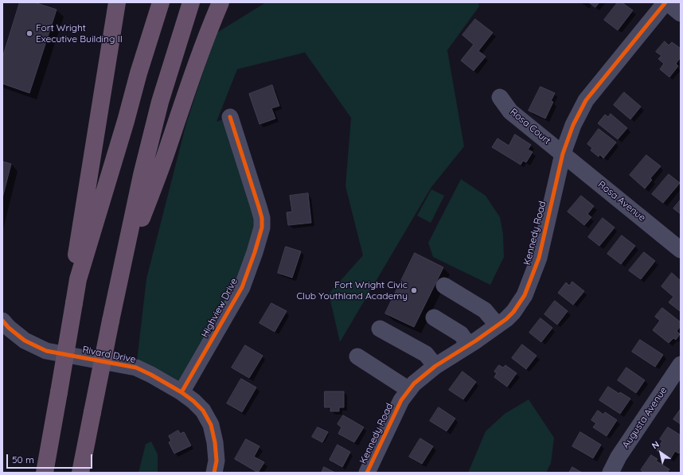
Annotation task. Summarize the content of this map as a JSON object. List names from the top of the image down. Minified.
{"streets":{"street":["Rosa Court","Rosa Avenue","Kennedy Road","Highview Drive","Rivard Drive","Augusta Avenue"]},"crossings":[["Rosa Court","Rosa Avenue"],["Rosa Court","Kennedy Road"],["Rosa Avenue","Kennedy Road"],["Highview Drive","Rivard Drive"]],"places":["Fort Wright Executive Building II","Fort Wright Civic Club Youthland Academy"],"scale_bar":"50 m","north":"top left"}
